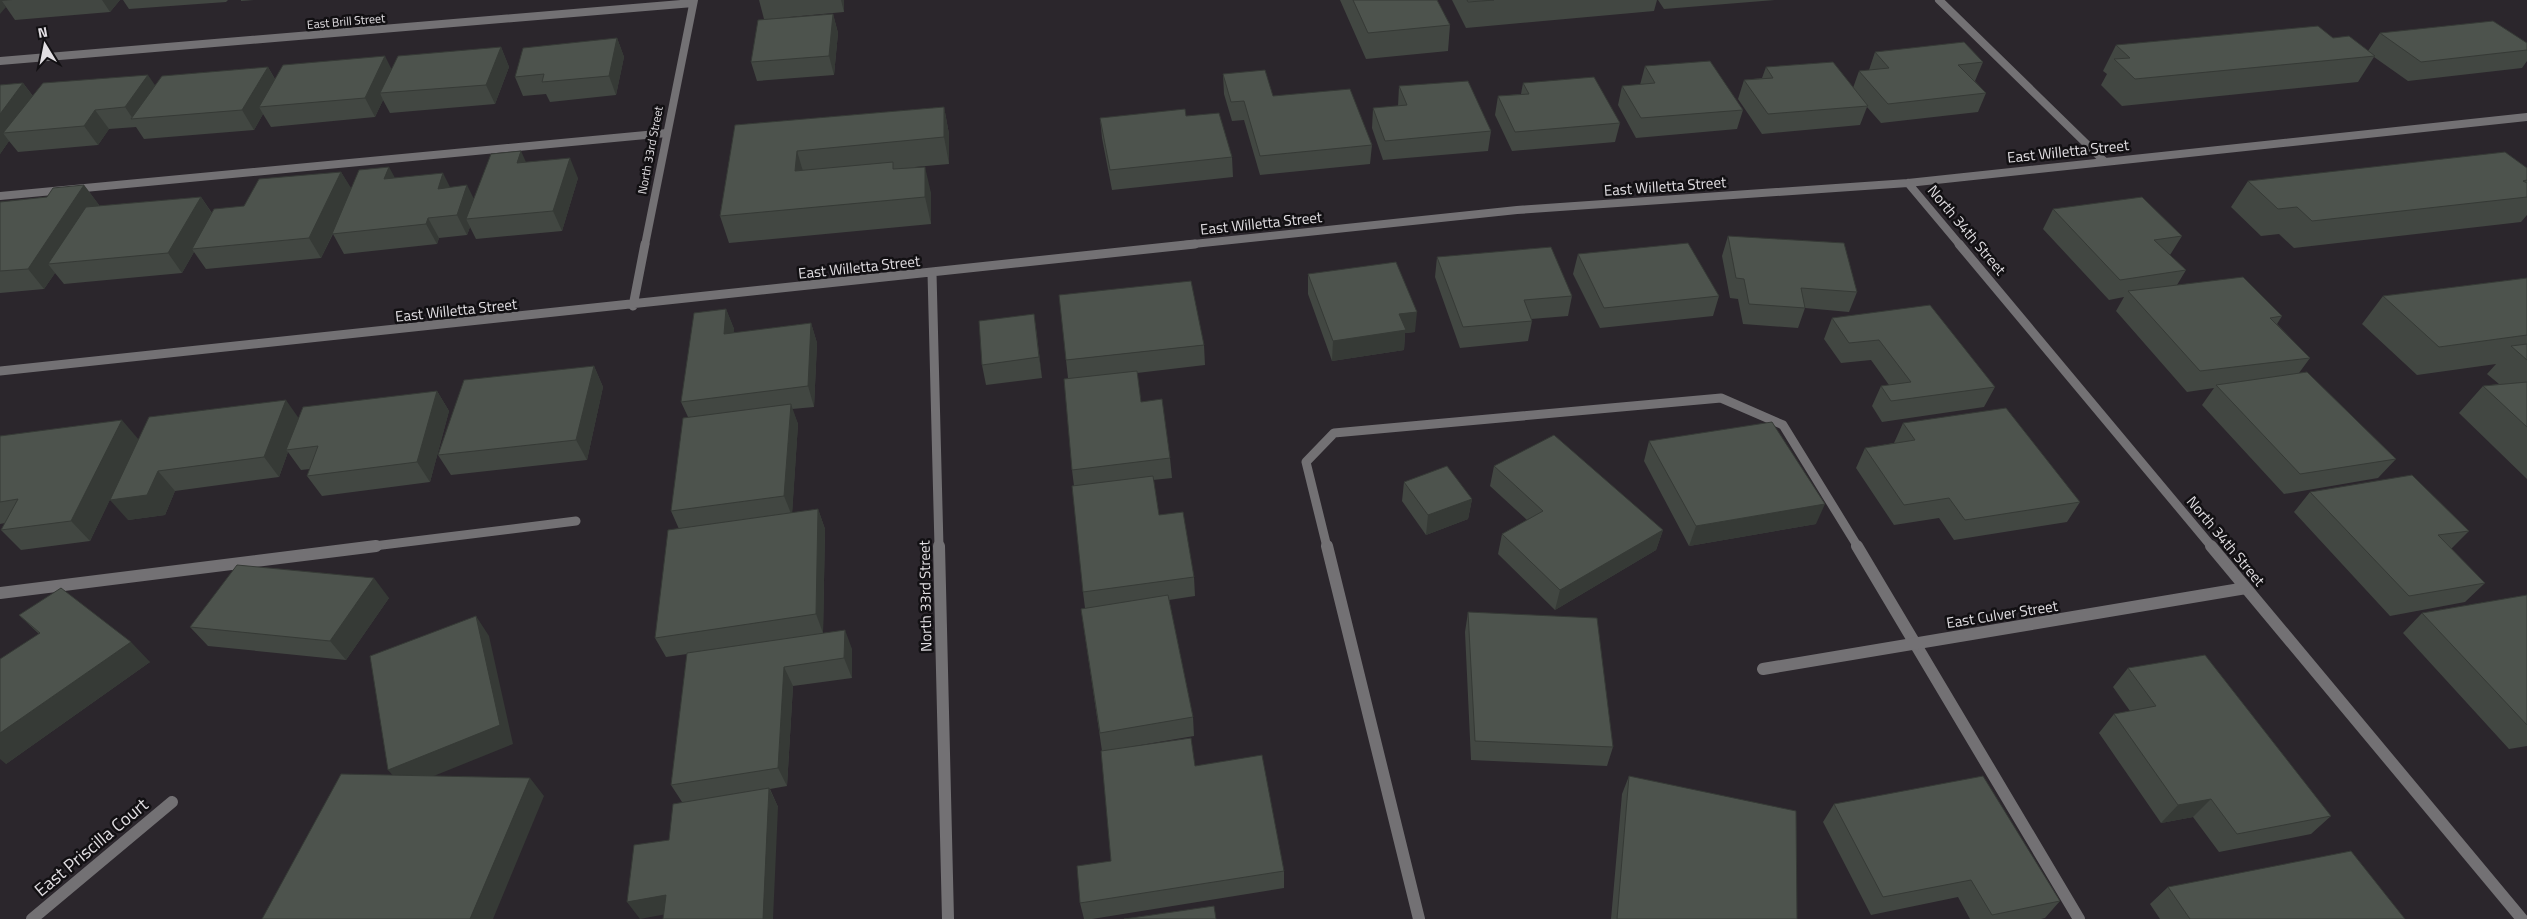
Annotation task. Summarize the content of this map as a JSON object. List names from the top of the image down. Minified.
{"streets":{"street":["East Brill Street","North 33rd Street","East Willetta Street","North 34th Street","East Culver Street","East Priscilla Court"]},"crossings":[["East Brill Street","North 33rd Street"],["North 33rd Street","East Willetta Street"],["East Willetta Street","North 34th Street"],["North 34th Street","East Culver Street"]],"north":"top"}
